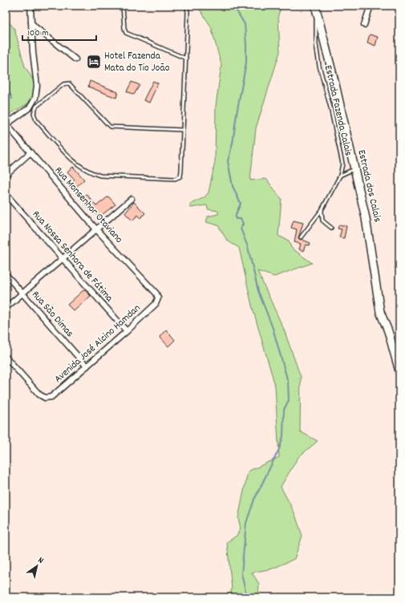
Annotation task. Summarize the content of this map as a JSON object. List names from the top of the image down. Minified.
{"streets":{"street":["Estrada dos Calais","Rua Monsenhor Otaviano","Rua Nossa Senhora de Fátima","Rua São Dimas","Avenida José Alcino Hamdan"],"lane":["Estrada Fazenda Calais"]},"crossings":[["Estrada Fazenda Calais","Estrada dos Calais"],["Rua Monsenhor Otaviano","Avenida José Alcino Hamdan"],["Rua Nossa Senhora de Fátima","Avenida José Alcino Hamdan"],["Rua São Dimas","Avenida José Alcino Hamdan"]],"places":{"hotel":["Hotel Fazenda Mata do Tio João"]},"scale_bar":"100 m","north":"top right"}
